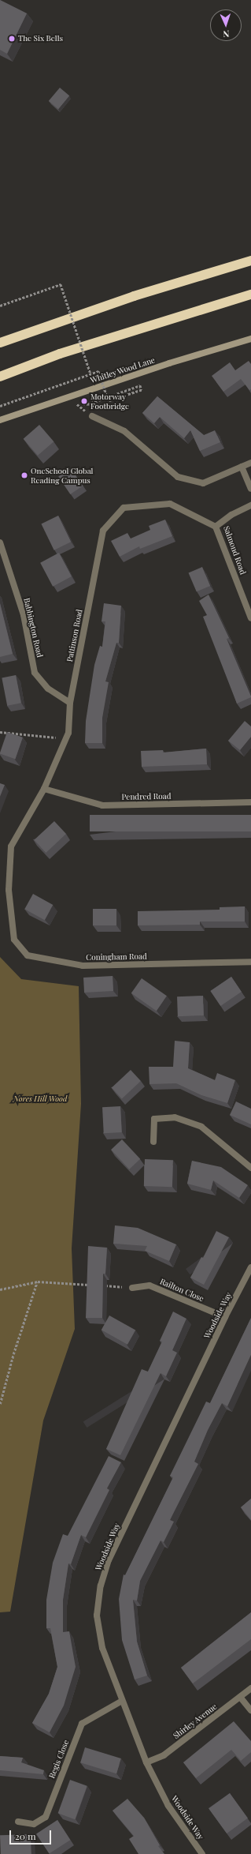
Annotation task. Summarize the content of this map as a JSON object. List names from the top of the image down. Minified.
{"streets":{"main road":["Whitley Wood Lane"],"street":["Salmond Road","Babbington Road","Pattinson Road","Pendred Road","Coningham Road","Railton Close","Woodside Way","Shirley Avenue","Regis Close"]},"crossings":[["Salmond Road","Pattinson Road"],["Babbington Road","Pattinson Road"],["Pattinson Road","Pendred Road"],["Pattinson Road","Coningham Road"],["Railton Close","Woodside Way"],["Woodside Way","Shirley Avenue"],["Woodside Way","Regis Close"]],"parks":["Nores Hill Wood"],"places":["The Six Bells","Motorway Footbridge","OneSchool Global Reading Campus"],"scale_bar":"20 m","north":"bottom"}
